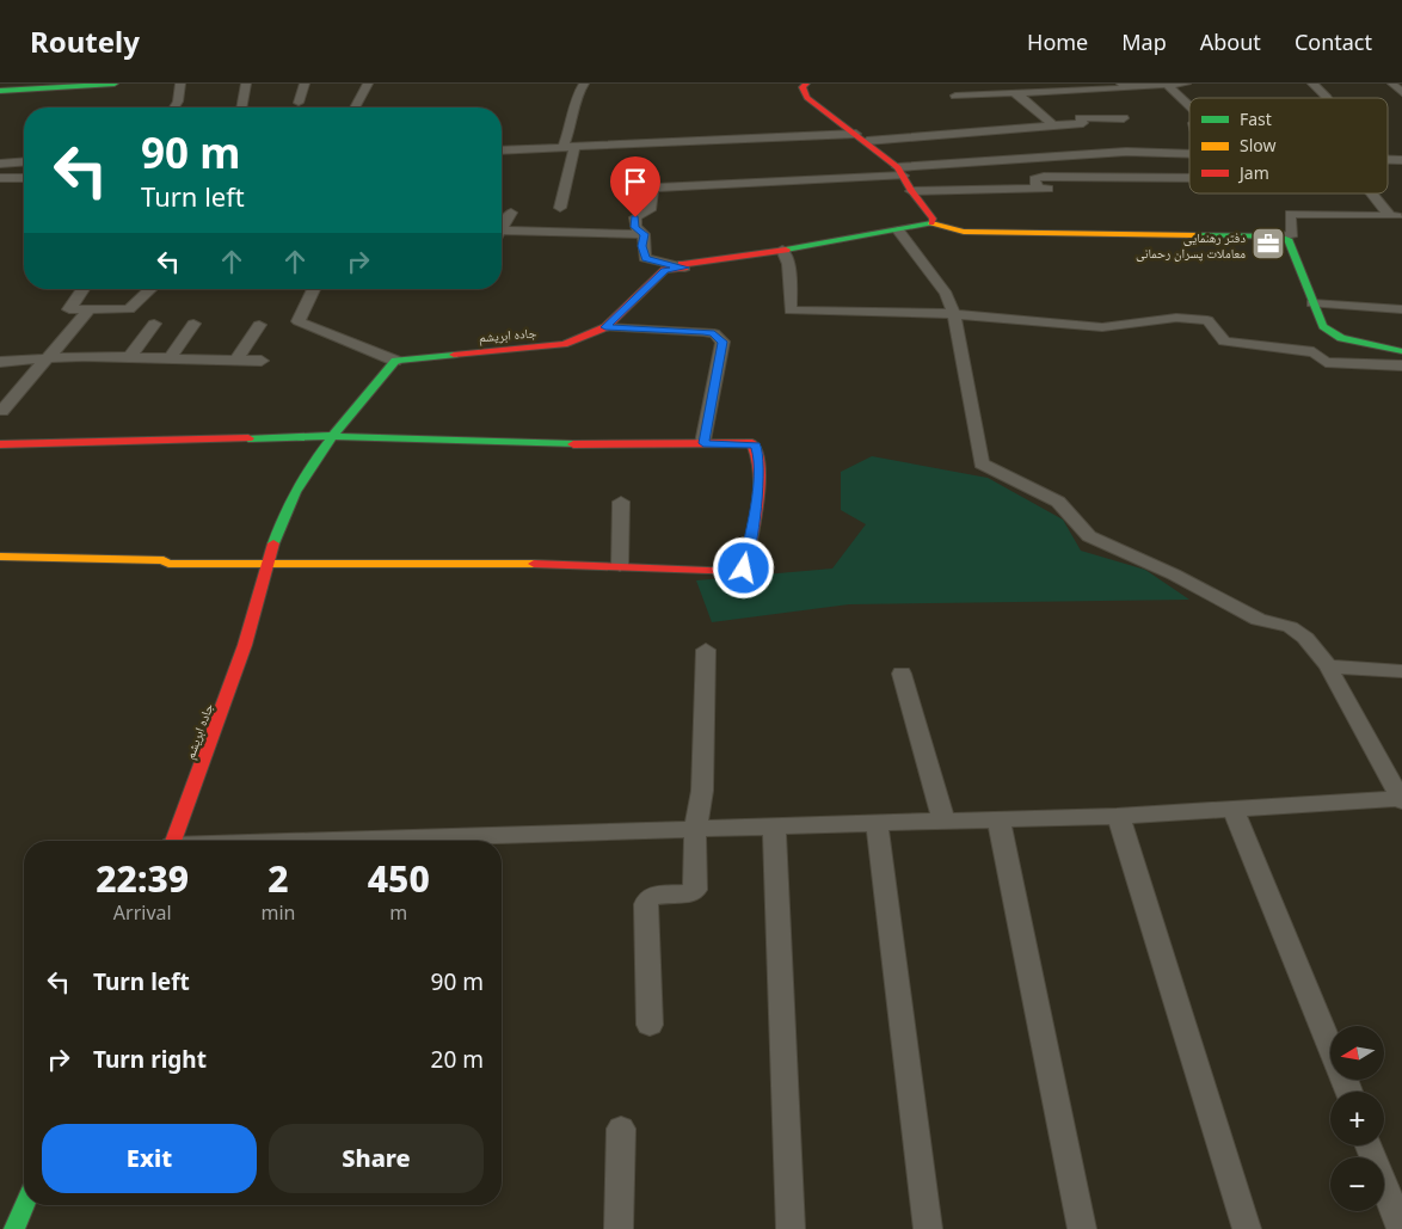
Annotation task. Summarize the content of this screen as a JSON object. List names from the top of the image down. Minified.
{"streets":{"main road":["جاده ابریشم"]},"places":{"office":["دفتر رهنمایی معاملات پسران رحمانی"]},"legend":["Fast","Slow","Jam"],"north":"left","page":{"header":"Routely","nav":["Home","Map","About","Contact"],"turn":["90 m","Turn left"],"eta":["22:39","Arrival","2","min","450","m"],"list":[{"name":"Turn left","value":"90 m"},{"name":"Turn right","value":"20 m"}],"map_buttons":["+","−"],"buttons":["Exit","Share"]}}
